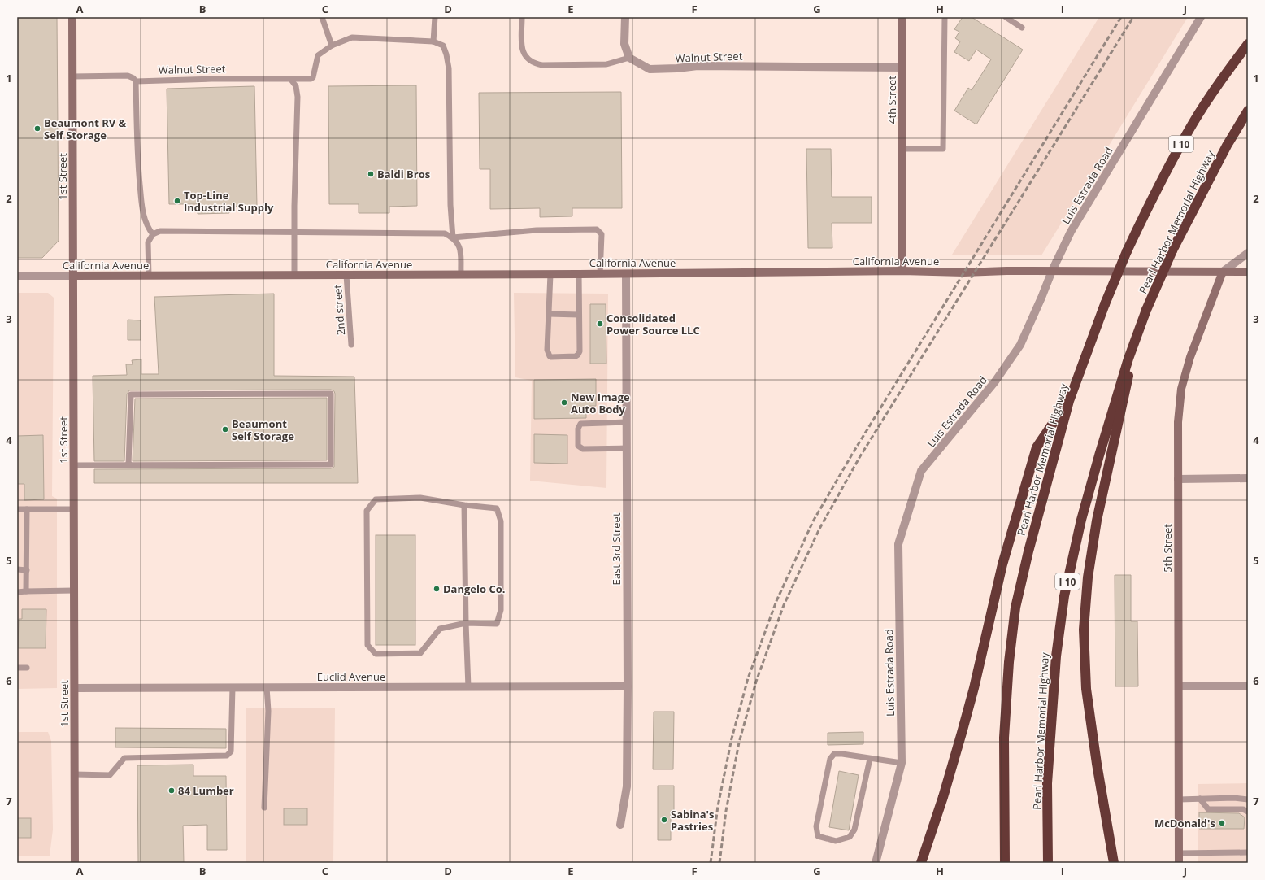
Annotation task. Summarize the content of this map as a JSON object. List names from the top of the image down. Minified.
{"streets":{"highway":["I 10","Pearl Harbor Memorial Highway"],"street":["Walnut Street","4th Street","1st Street","Luis Estrada Road","California Avenue","5th Street","East 3rd Street","Euclid Avenue"],"lane":["2nd street"]},"crossings":[["Walnut Street","4th Street"],["Walnut Street","1st Street"],["4th Street","California Avenue"],["1st Street","California Avenue"],["1st Street","Euclid Avenue"],["Luis Estrada Road","California Avenue"],["California Avenue","2nd street"],["California Avenue","5th Street"],["California Avenue","East 3rd Street"],["East 3rd Street","Euclid Avenue"]],"places":["Beaumont RV & Self Storage","Baldi Bros","Top-Line Industrial Supply","Consolidated Power Source LLC","New Image Auto Body","Beaumont Self Storage","Dangelo Co.","84 Lumber","Sabina's Pastries","McDonald's"],"grid":{"columns":["A","B","C","D","E","F","G","H","I","J"],"rows":["1","2","3","4","5","6","7"]}}
